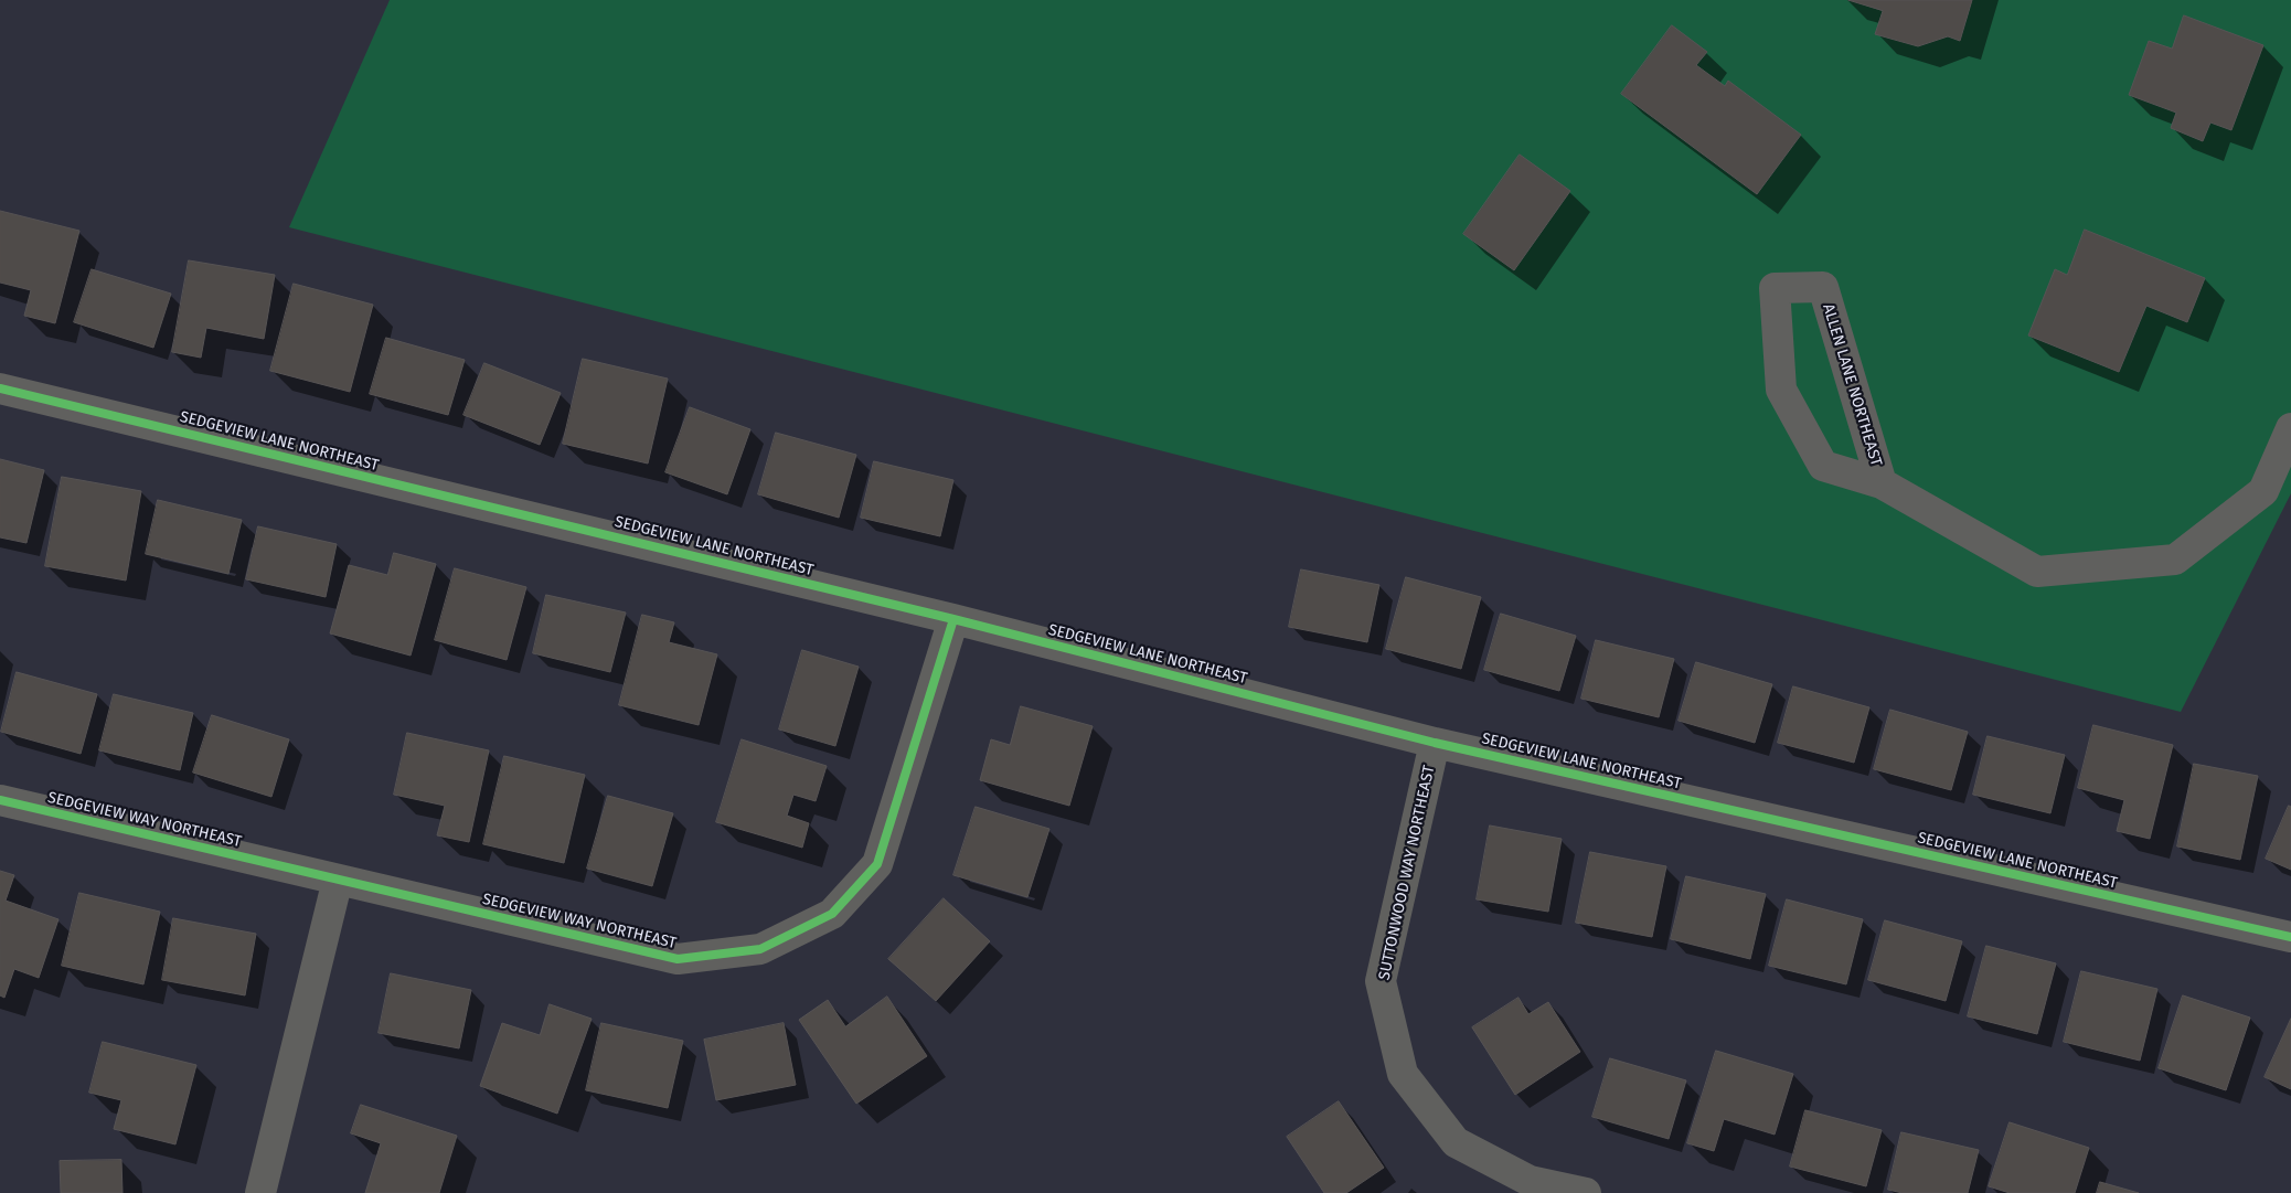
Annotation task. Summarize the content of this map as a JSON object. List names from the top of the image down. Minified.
{"streets":{"street":["ALLEN LANE NORTHEAST","SEDGEVIEW LANE NORTHEAST","SEDGEVIEW WAY NORTHEAST","SUTTONWOOD WAY NORTHEAST"]},"crossings":[["SEDGEVIEW LANE NORTHEAST","SEDGEVIEW WAY NORTHEAST"],["SEDGEVIEW LANE NORTHEAST","SUTTONWOOD WAY NORTHEAST"]]}
